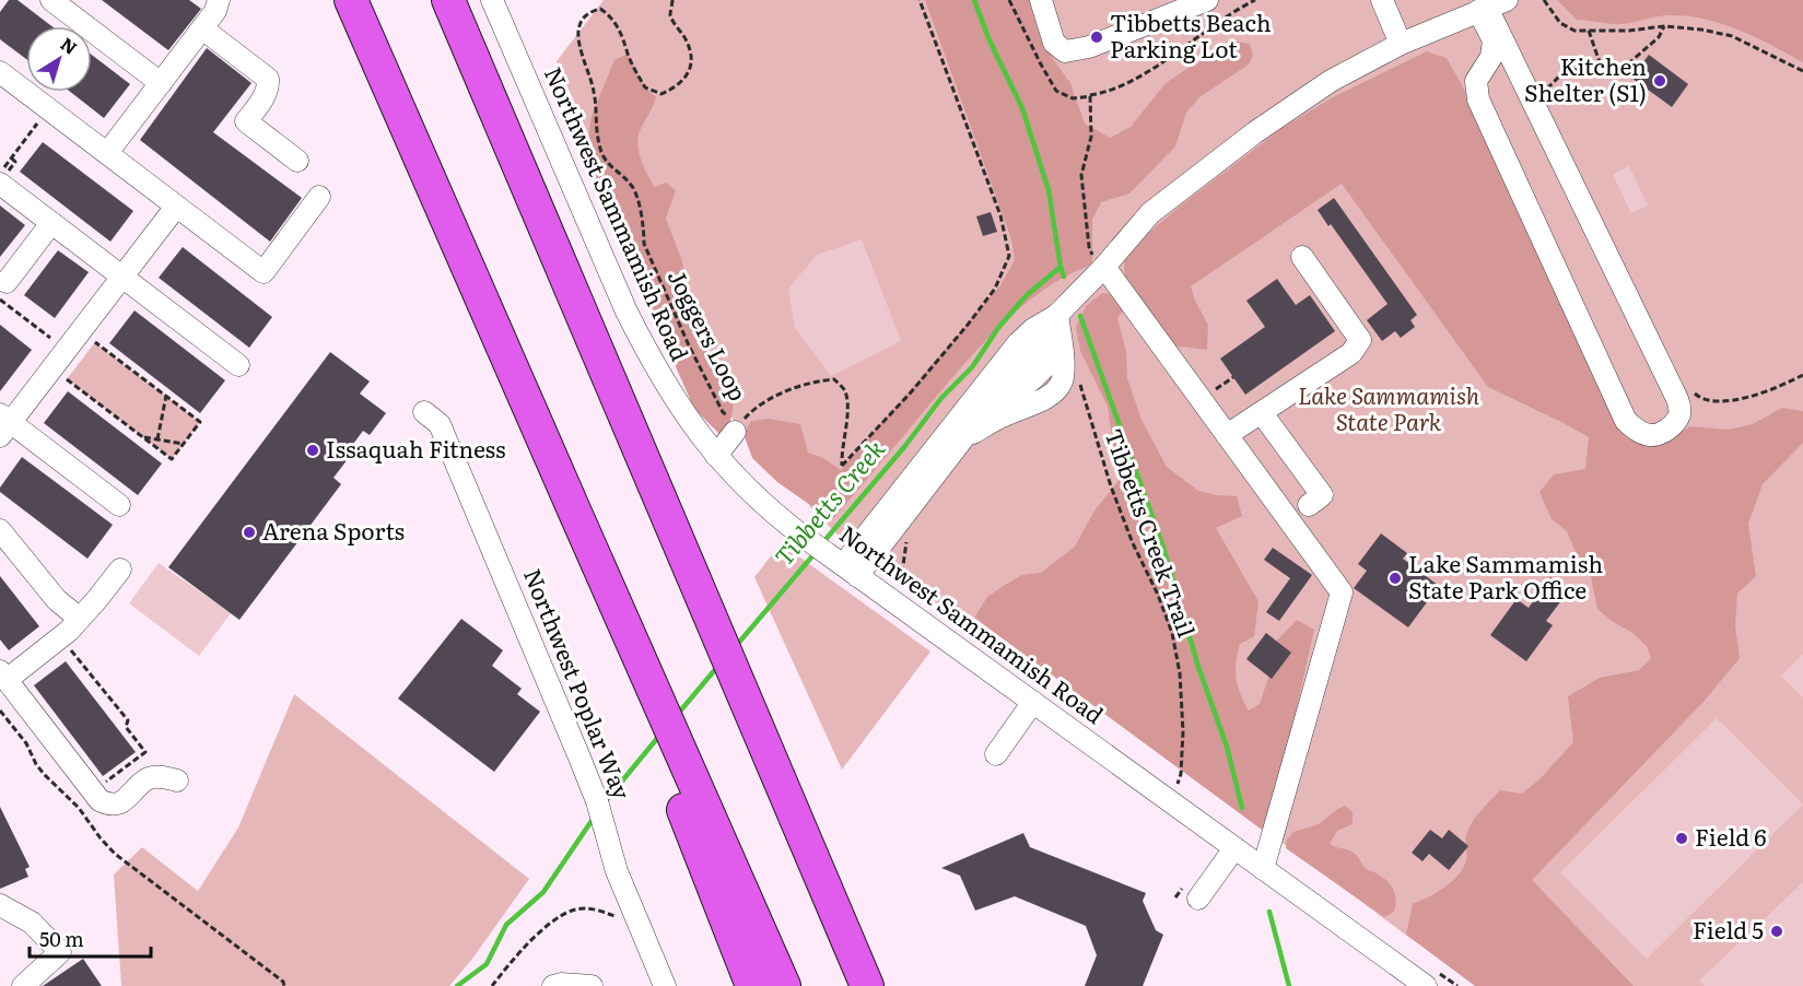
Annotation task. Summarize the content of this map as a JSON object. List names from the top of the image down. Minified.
{"streets":{"street":["Northwest Sammamish Road","Northwest Poplar Way"],"path":["Joggers Loop","Tibbetts Creek Trail"]},"water":["Tibbetts Creek"],"parks":["Lake Sammamish State Park"],"places":["Tibbetts Beach Parking Lot","Kitchen Shelter (S1)","Issaquah Fitness","Arena Sports","Lake Sammamish State Park Office","Field 6","Field 5"],"scale_bar":"50 m","north":"top right"}
